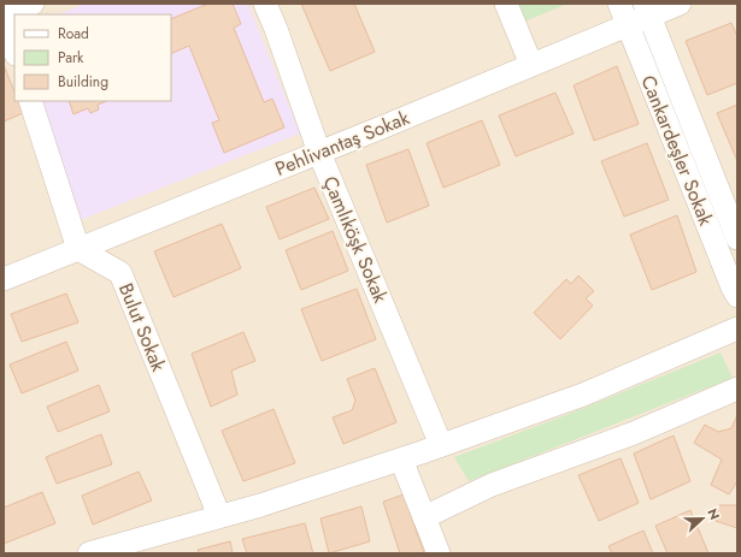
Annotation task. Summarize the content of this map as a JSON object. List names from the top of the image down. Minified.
{"streets":{"street":["Pehlivantaş Sokak","Cankardeşler Sokak","Çamlıköşk Sokak","Bulut Sokak"]},"crossings":[["Pehlivantaş Sokak","Cankardeşler Sokak"],["Pehlivantaş Sokak","Çamlıköşk Sokak"],["Pehlivantaş Sokak","Bulut Sokak"]],"legend":["Road","Park","Building"],"north":"right"}
